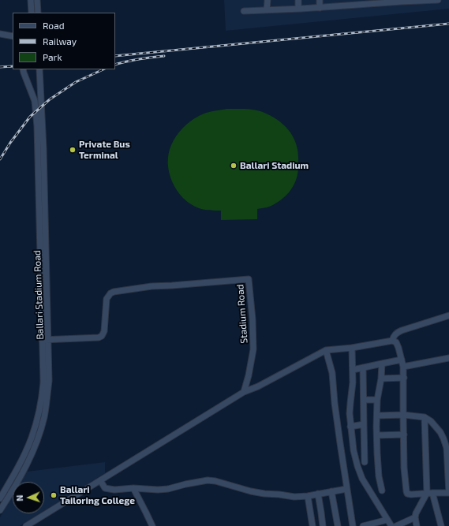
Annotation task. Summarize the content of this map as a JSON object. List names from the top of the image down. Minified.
{"streets":{"street":["Ballari Stadium Road","Stadium Road"]},"crossings":[["Ballari Stadium Road","Stadium Road"]],"places":["Private Bus Terminal","Ballari Stadium","Ballari Tailoring College"],"legend":["Road","Railway","Park"],"north":"left"}
